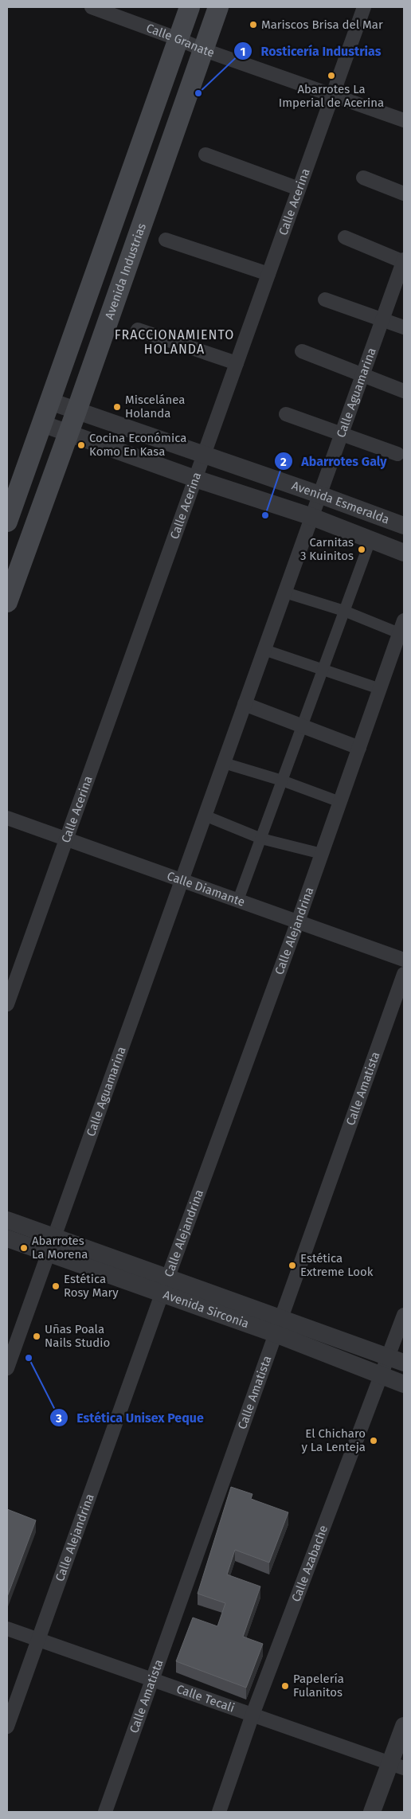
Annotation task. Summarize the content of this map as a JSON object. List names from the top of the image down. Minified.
{"streets":{"main road":["Avenida Industrias"],"street":["Calle Granate","Calle Acerina","Calle Aguamarina","Avenida Esmeralda","Calle Diamante","Calle Alejandrina","Calle Amatista","Avenida Sirconia","Calle Azabache","Calle Tecali"]},"crossings":[["Calle Granate","Calle Acerina"],["Calle Granate","Avenida Industrias"],["Calle Acerina","Avenida Esmeralda"],["Calle Acerina","Calle Diamante"],["Avenida Industrias","Avenida Esmeralda"],["Calle Aguamarina","Avenida Esmeralda"],["Calle Aguamarina","Calle Diamante"],["Calle Aguamarina","Avenida Sirconia"],["Calle Diamante","Calle Alejandrina"],["Calle Alejandrina","Avenida Sirconia"],["Calle Alejandrina","Calle Tecali"],["Calle Amatista","Avenida Sirconia"],["Calle Amatista","Calle Tecali"],["Avenida Sirconia","Calle Azabache"],["Calle Azabache","Calle Tecali"]],"districts":["FRACCIONAMIENTO HOLANDA"],"places":["Mariscos Brisa del Mar","Abarrotes La Imperial de Acerina","Rosticería Industrias","Miscelánea Holanda","Cocina Económica Komo En Kasa","Abarrotes Galy","Carnitas 3 Kuinitos","Abarrotes La Morena","Estética Extreme Look","Estética Rosy Mary","Uñas Poala Nails Studio","Estética Unisex Peque","El Chicharo y La Lenteja","Papelería Fulanitos"]}
